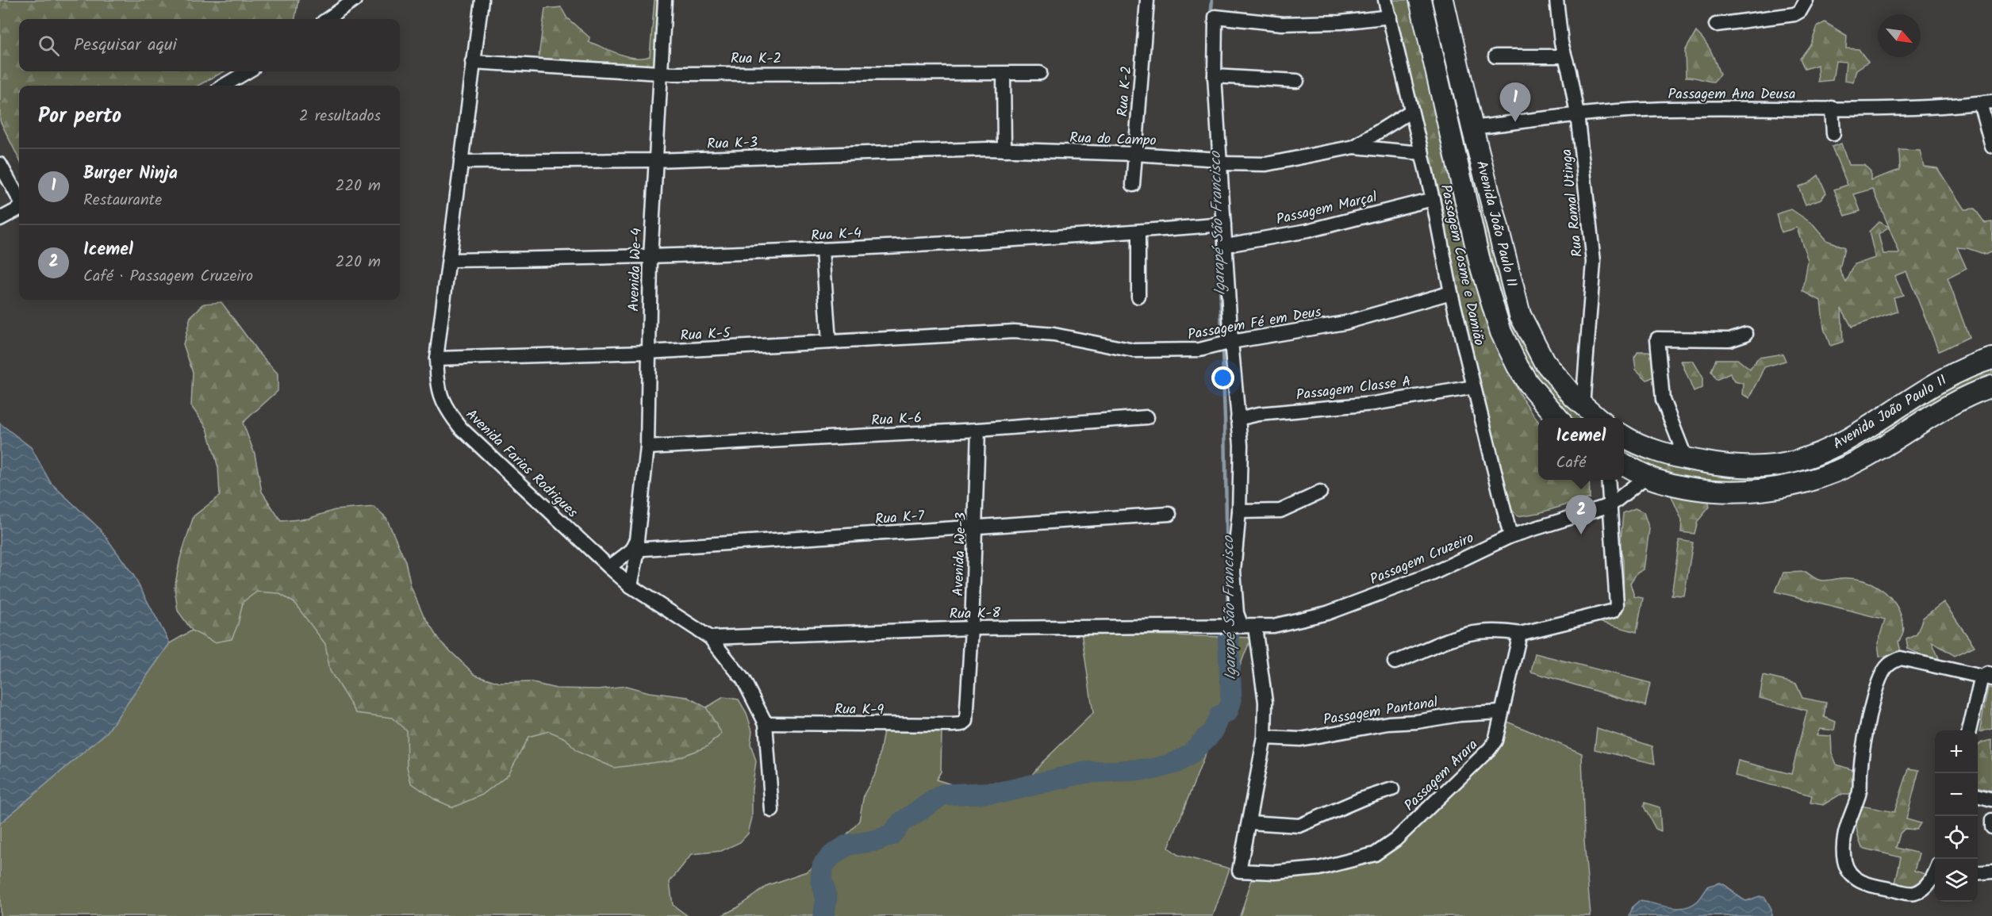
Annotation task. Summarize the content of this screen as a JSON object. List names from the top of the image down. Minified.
{"streets":{"main road":["Avenida João Paulo II"],"street":["Rua K-2","Passagem Ana Deusa","Rua do Campo","Rua K-3","Rua Ramal Utinga","Passagem Marçal","Rua K-4","Passagem Cosme e Damião","Avenida We-4","Passagem Fé em Deus","Rua K-5","Passagem Classe A","Rua K-6","Avenida Farias Rodrigues","Rua K-7","Avenida We-3","Passagem Cruzeiro","Rua K-8","Rua K-9","Passagem Pantanal","Passagem Arara"]},"crossings":[["Rua K-2","Rua do Campo"],["Rua K-2","Avenida We-4"],["Rua K-2","Avenida Farias Rodrigues"],["Passagem Ana Deusa","Rua Ramal Utinga"],["Passagem Ana Deusa","Avenida João Paulo II"],["Rua do Campo","Rua K-3"],["Rua do Campo","Passagem Cosme e Damião"],["Rua K-3","Avenida We-4"],["Rua K-3","Avenida Farias Rodrigues"],["Rua Ramal Utinga","Avenida João Paulo II"],["Passagem Marçal","Passagem Cosme e Damião"],["Rua K-4","Avenida We-4"],["Rua K-4","Avenida Farias Rodrigues"],["Passagem Cosme e Damião","Passagem Fé em Deus"],["Passagem Cosme e Damião","Passagem Classe A"],["Passagem Cosme e Damião","Passagem Cruzeiro"],["Avenida We-4","Rua K-5"],["Avenida We-4","Rua K-6"],["Avenida We-4","Avenida Farias Rodrigues"],["Avenida We-4","Rua K-7"],["Passagem Fé em Deus","Rua K-5"],["Rua K-5","Avenida Farias Rodrigues"],["Rua K-6","Avenida We-3"],["Avenida Farias Rodrigues","Rua K-8"],["Avenida Farias Rodrigues","Rua K-9"],["Rua K-7","Avenida We-3"],["Avenida We-3","Rua K-8"],["Avenida We-3","Rua K-9"],["Passagem Cruzeiro","Rua K-8"],["Passagem Pantanal","Passagem Arara"]],"water":["Igarapé São Francisco"],"north":"bottom right","page":{"search":"Pesquisar aqui","pins":["1","2"],"heading":["Por perto","2 resultados"],"list":[{"mark":"1","name":"Burger Ninja","note":"Restaurante","value":"220 m"},{"mark":"2","name":"Icemel","note":"Café · Passagem Cruzeiro","value":"220 m"}],"popup":["Icemel","Café"],"map_buttons":["+","−"]}}
